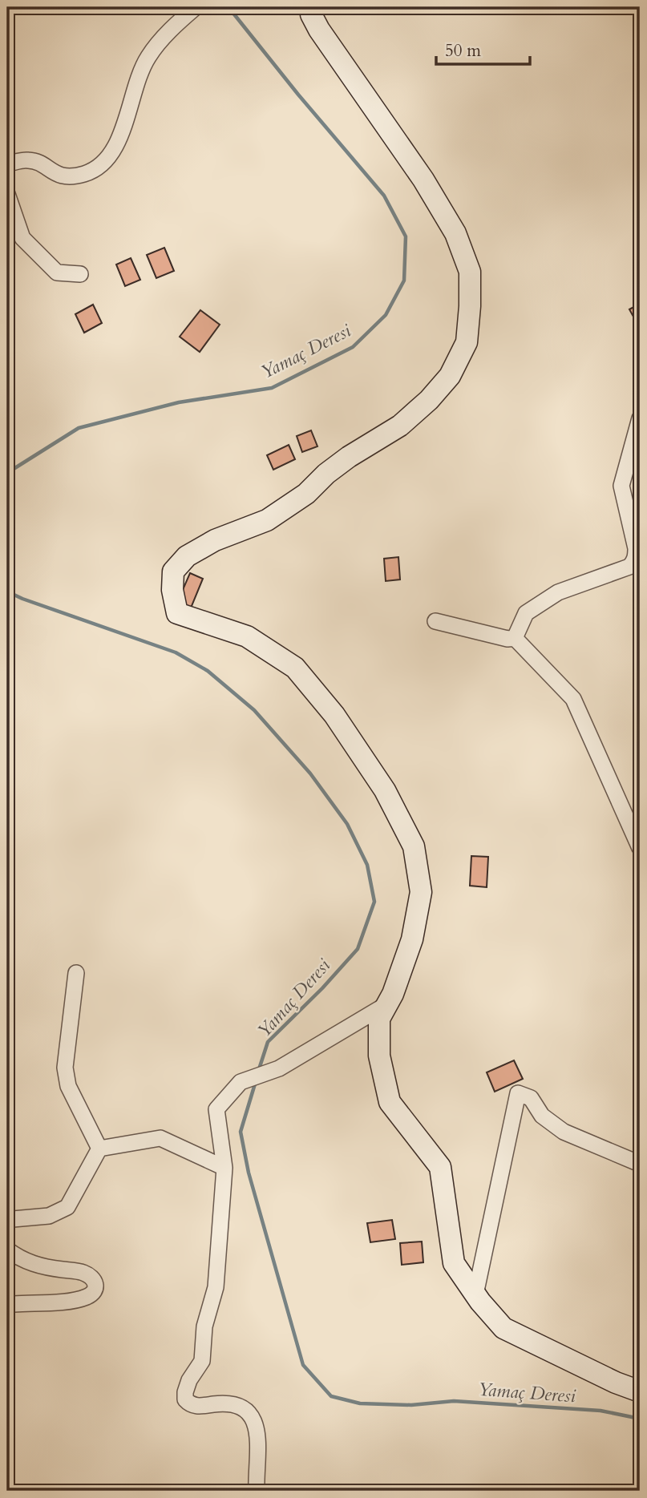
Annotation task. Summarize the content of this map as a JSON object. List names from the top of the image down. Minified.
{"water":["Yamaç Deresi"],"scale_bar":"50 m"}
